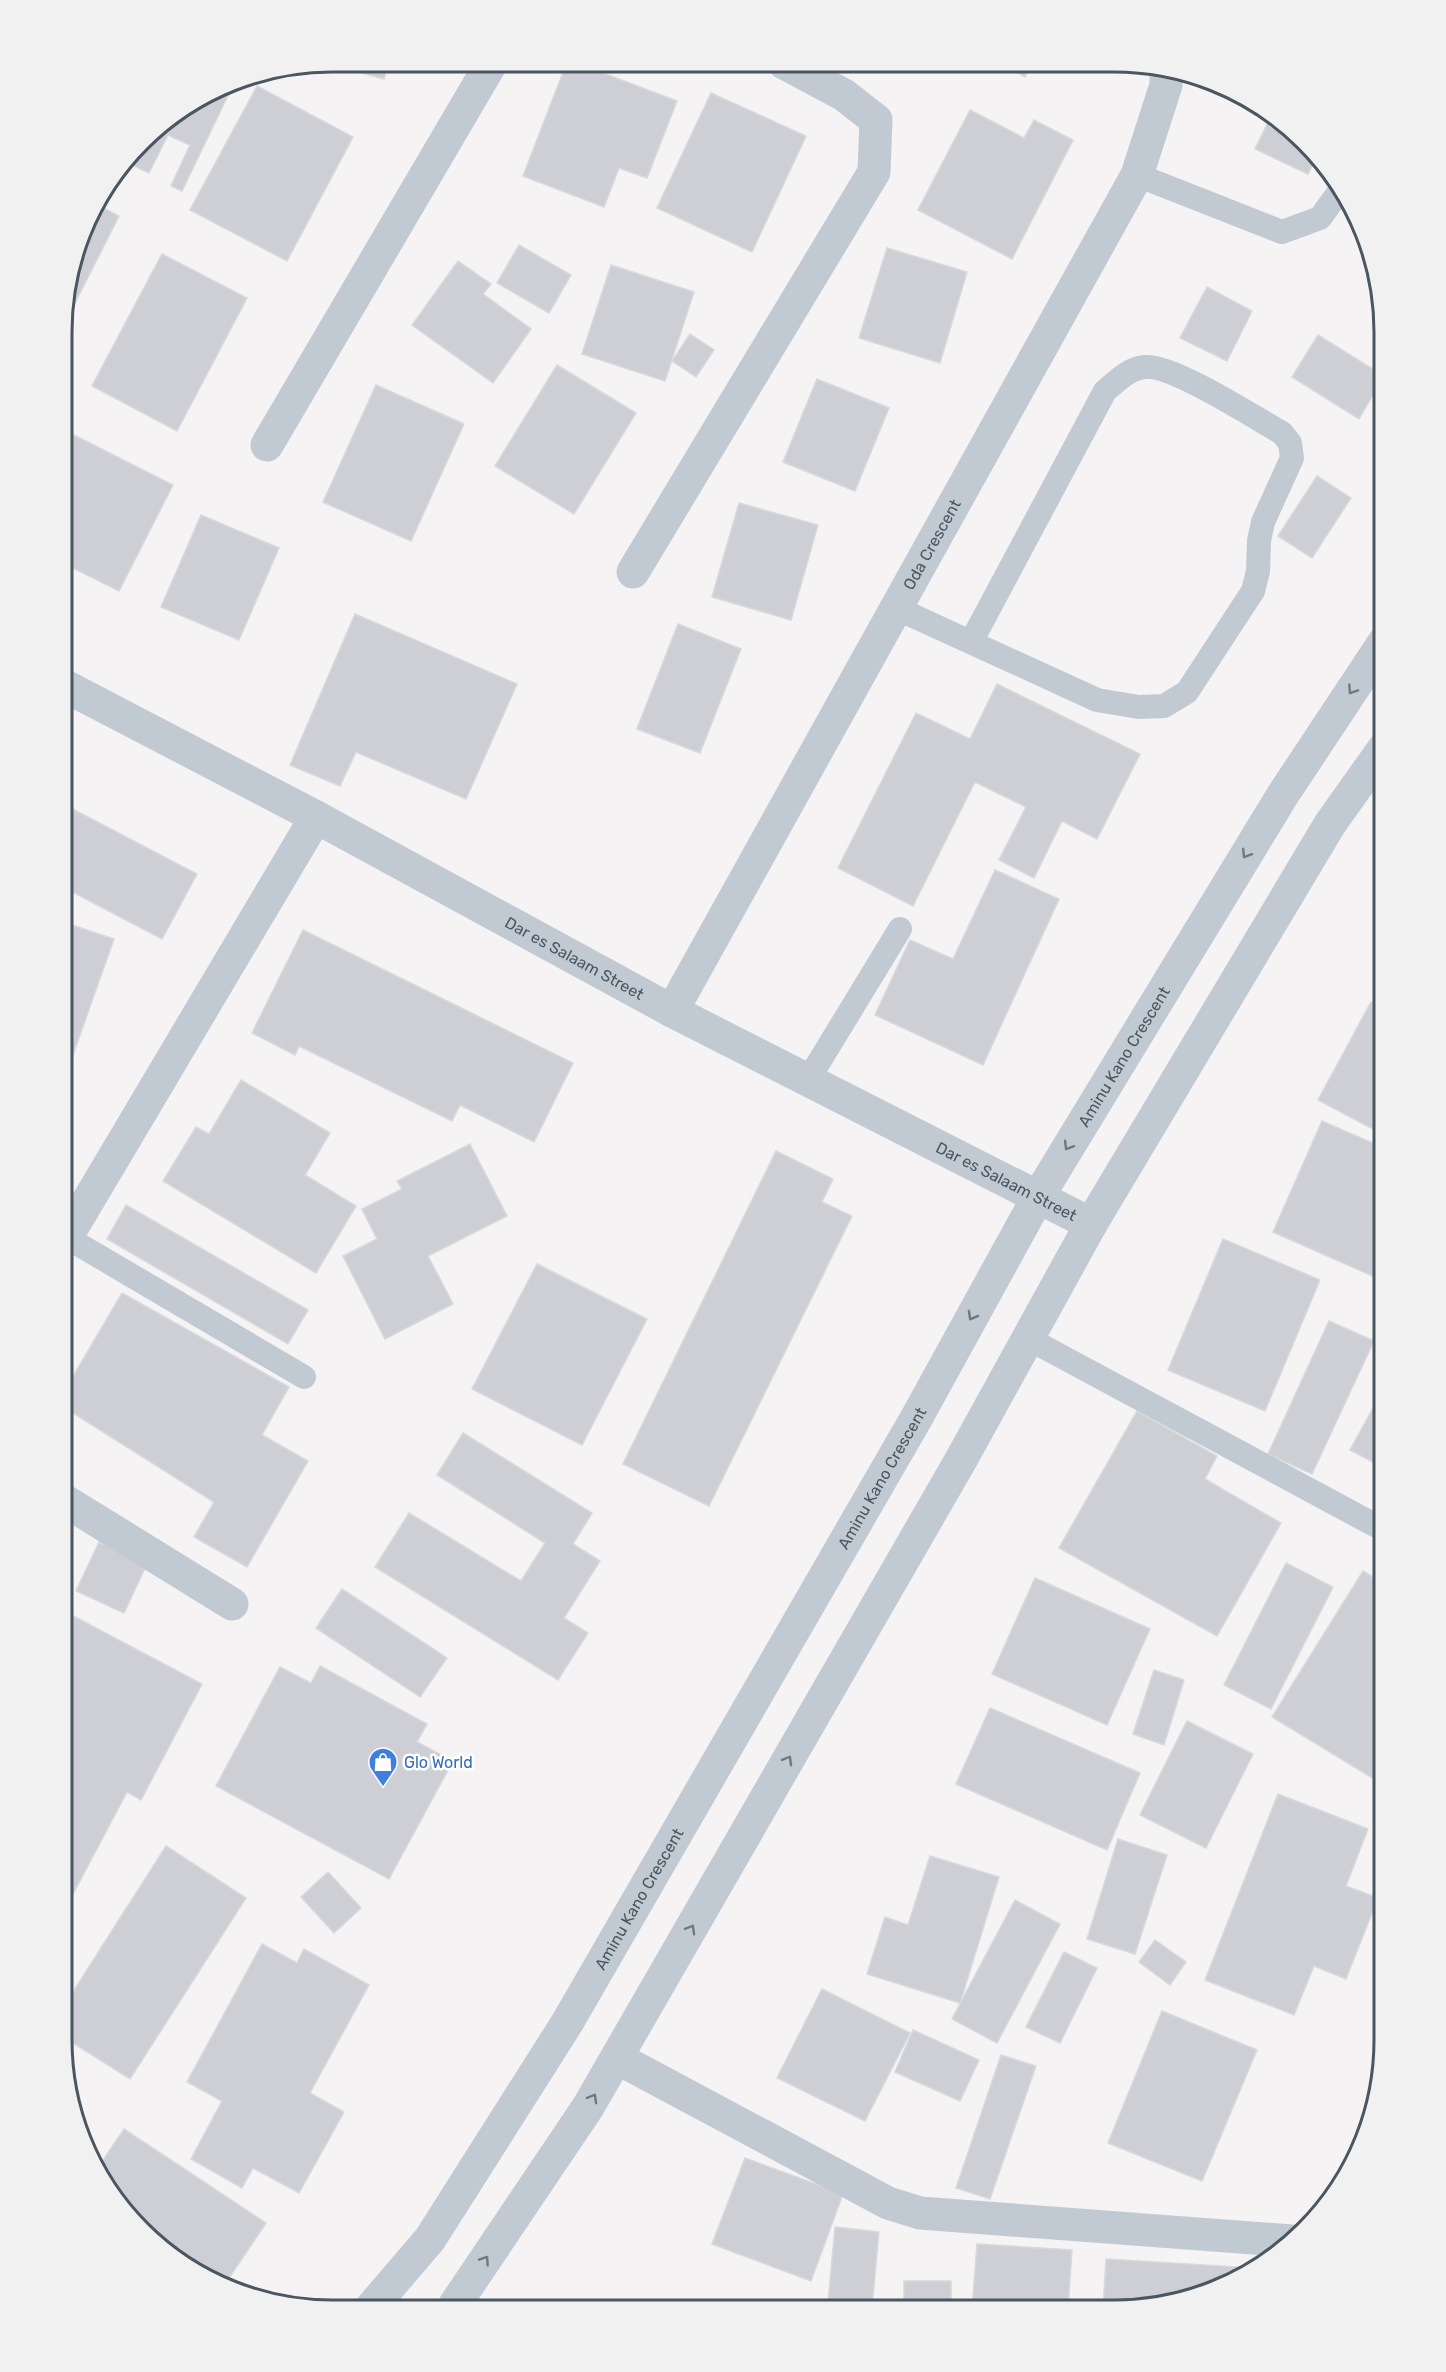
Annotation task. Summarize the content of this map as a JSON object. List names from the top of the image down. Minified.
{"streets":{"street":["Oda Crescent","Dar es Salaam Street","Aminu Kano Crescent"]},"crossings":[["Oda Crescent","Dar es Salaam Street"],["Dar es Salaam Street","Aminu Kano Crescent"]],"places":{"shop":["Glo World"]}}
